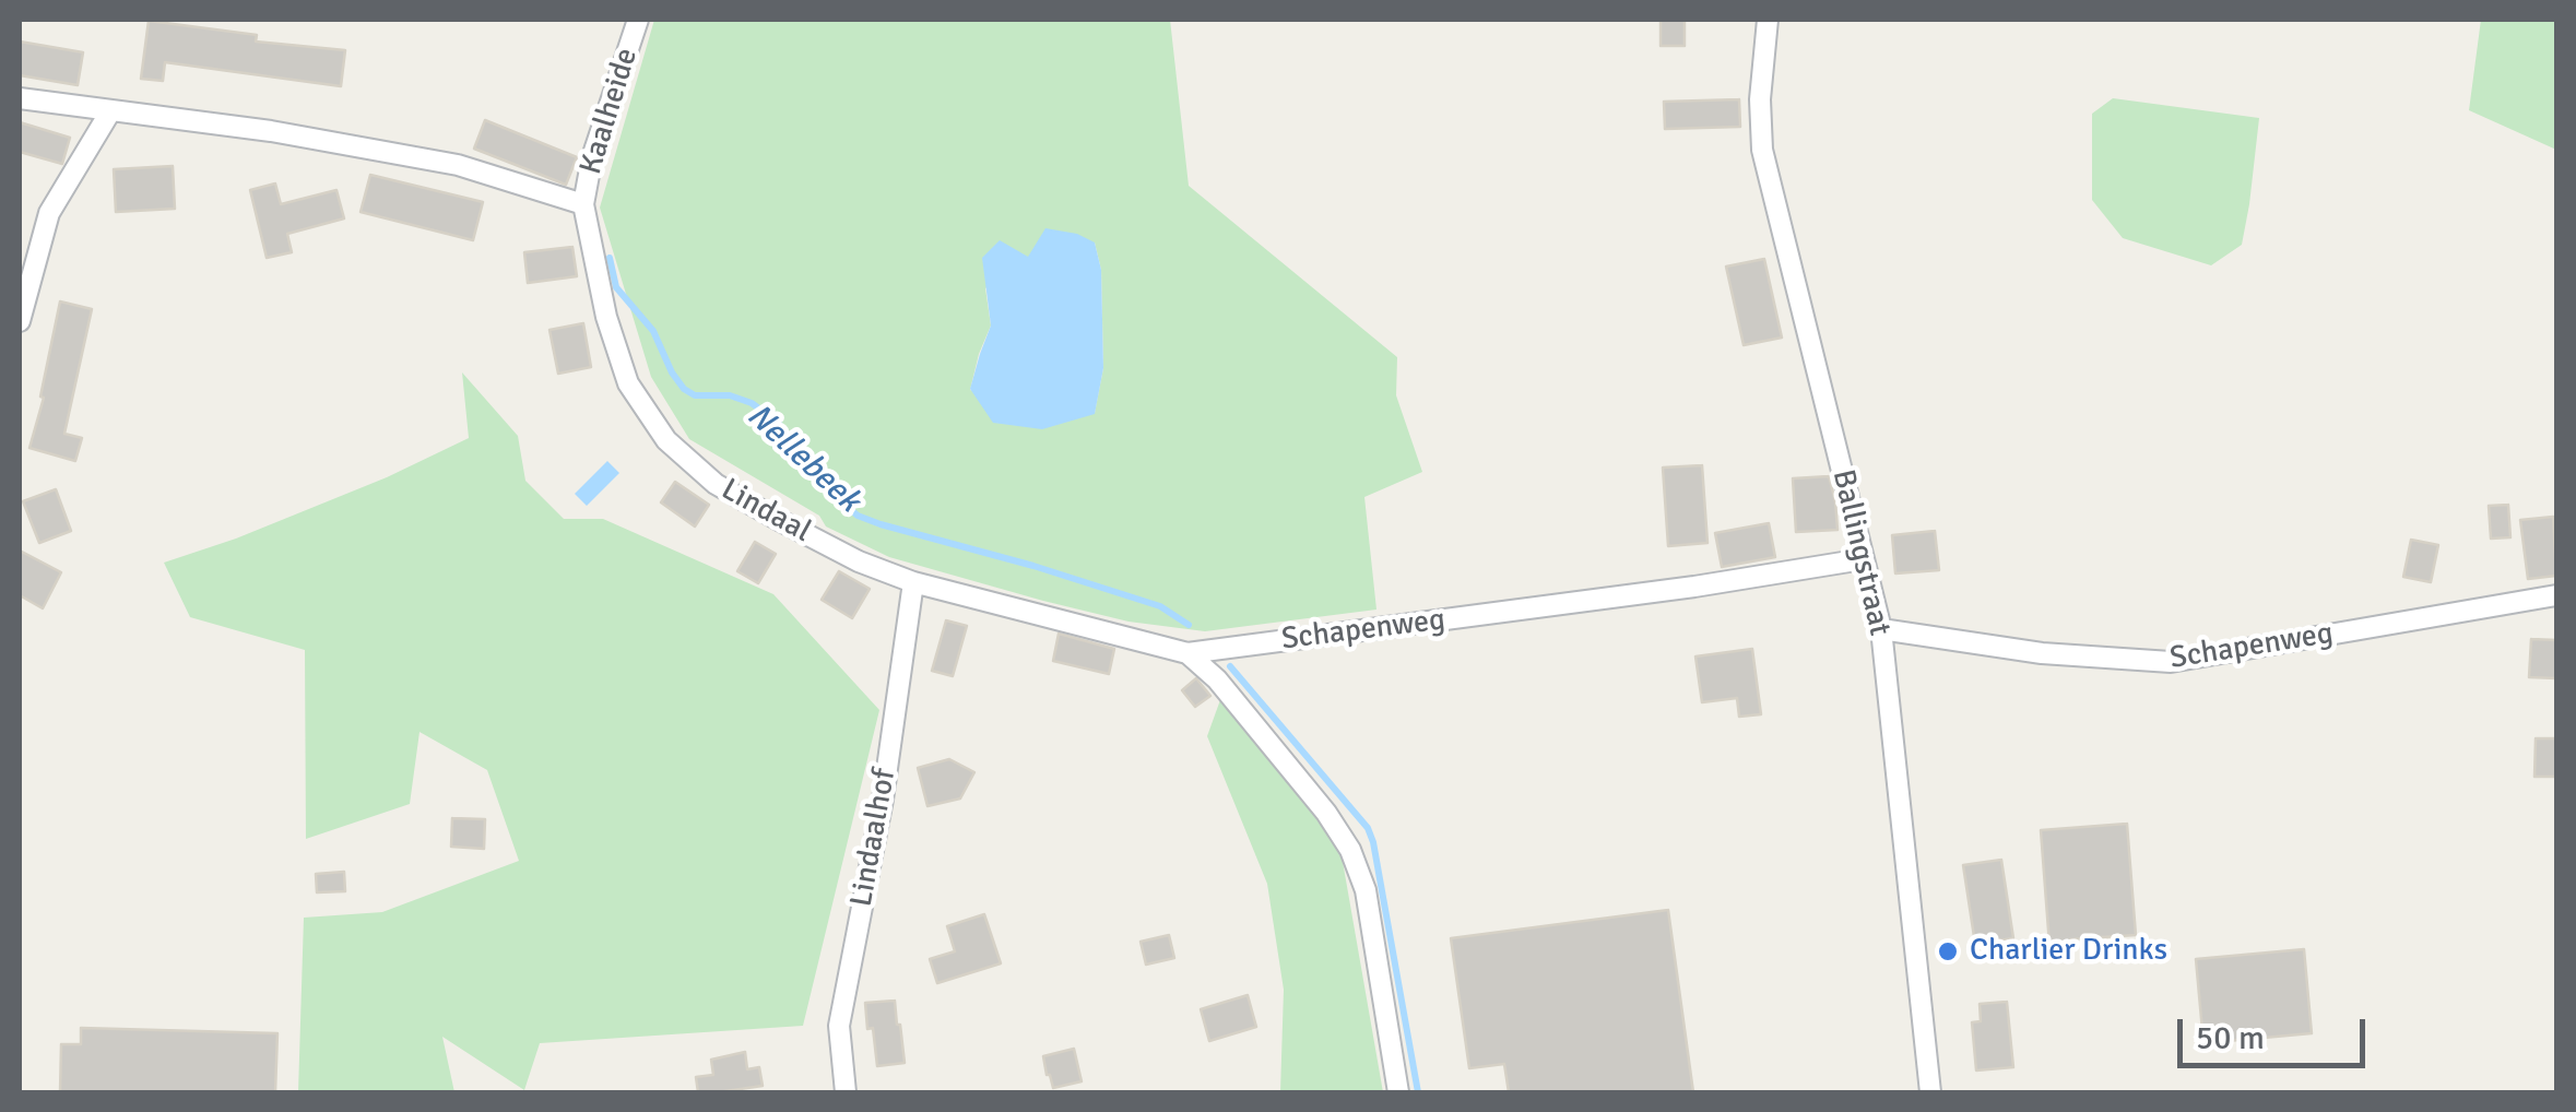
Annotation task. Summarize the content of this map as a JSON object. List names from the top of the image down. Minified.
{"streets":{"street":["Kaalheide","Lindaal","Ballingstraat","Schapenweg","Lindaalhof"]},"crossings":[["Kaalheide","Lindaal"],["Lindaal","Schapenweg"],["Lindaal","Lindaalhof"],["Ballingstraat","Schapenweg"]],"water":["Nellebeek"],"places":["Charlier Drinks"],"scale_bar":"50 m"}
